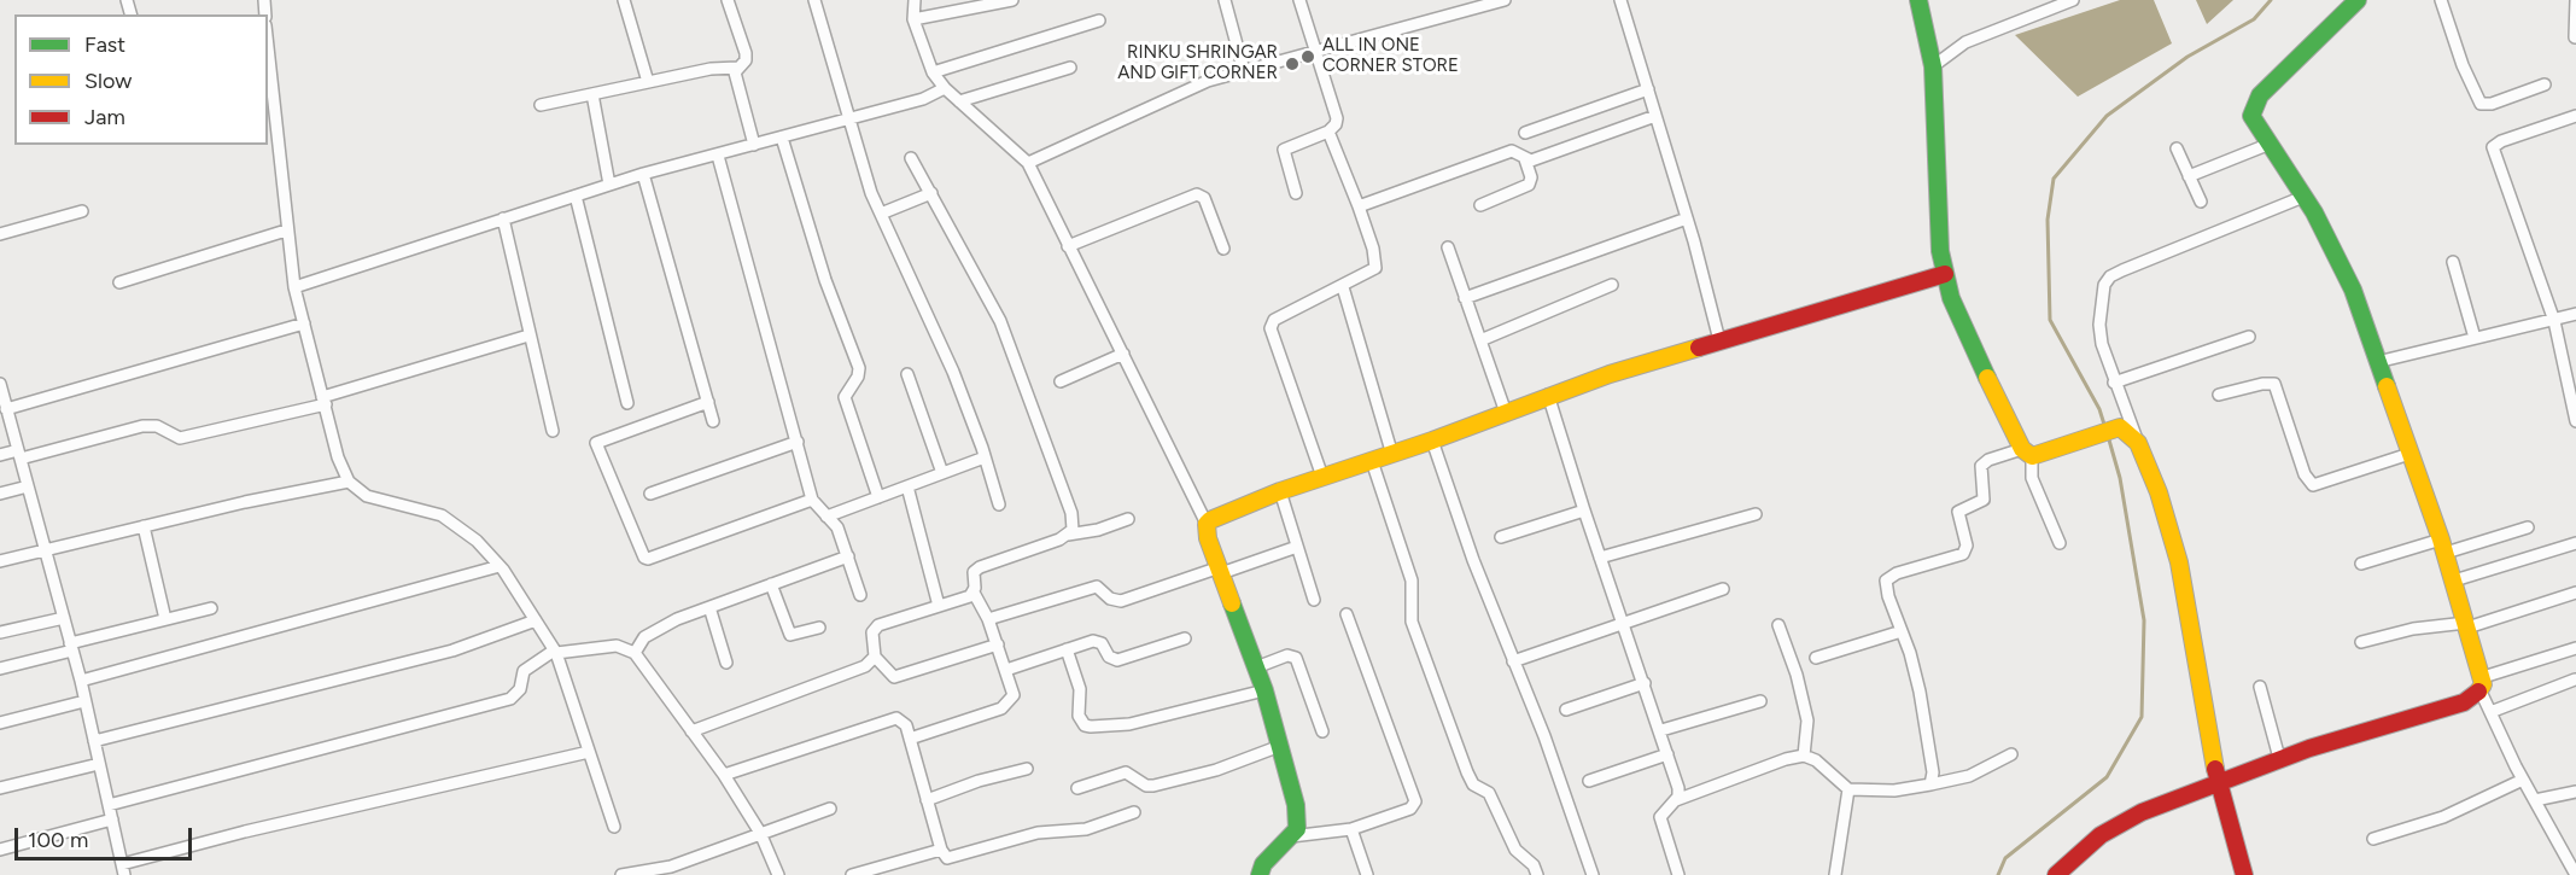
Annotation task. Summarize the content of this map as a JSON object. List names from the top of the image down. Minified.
{"places":["ALL IN ONE CORNER STORE","RINKU SHRINGAR AND GIFT CORNER"],"legend":["Fast","Slow","Jam"],"scale_bar":"100 m"}
